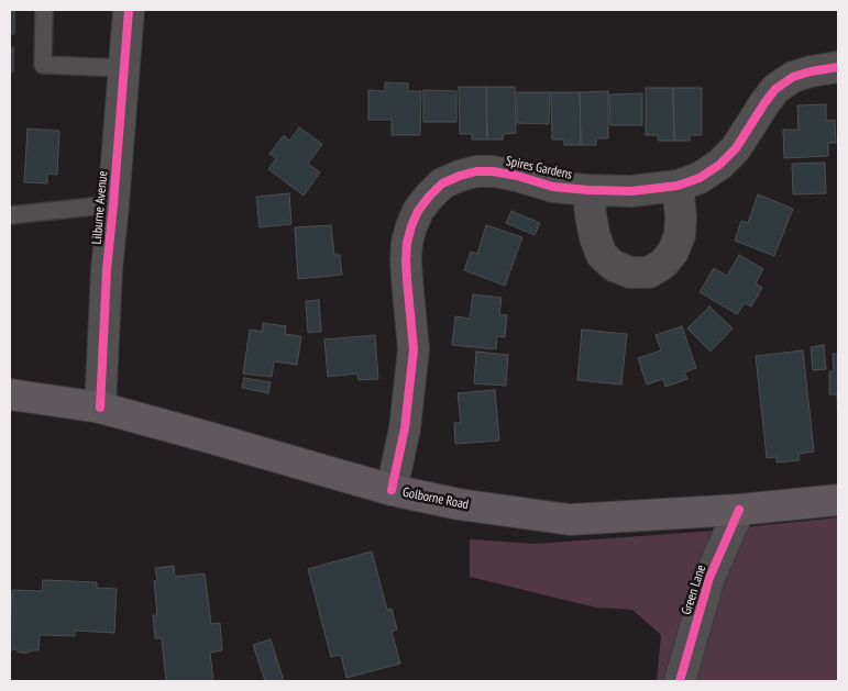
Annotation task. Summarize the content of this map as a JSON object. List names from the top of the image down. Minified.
{"streets":{"main road":["Golborne Road"],"street":["Spires Gardens","Lilburne Avenue","Green Lane"]},"crossings":[["Spires Gardens","Golborne Road"],["Lilburne Avenue","Golborne Road"],["Golborne Road","Green Lane"]]}
